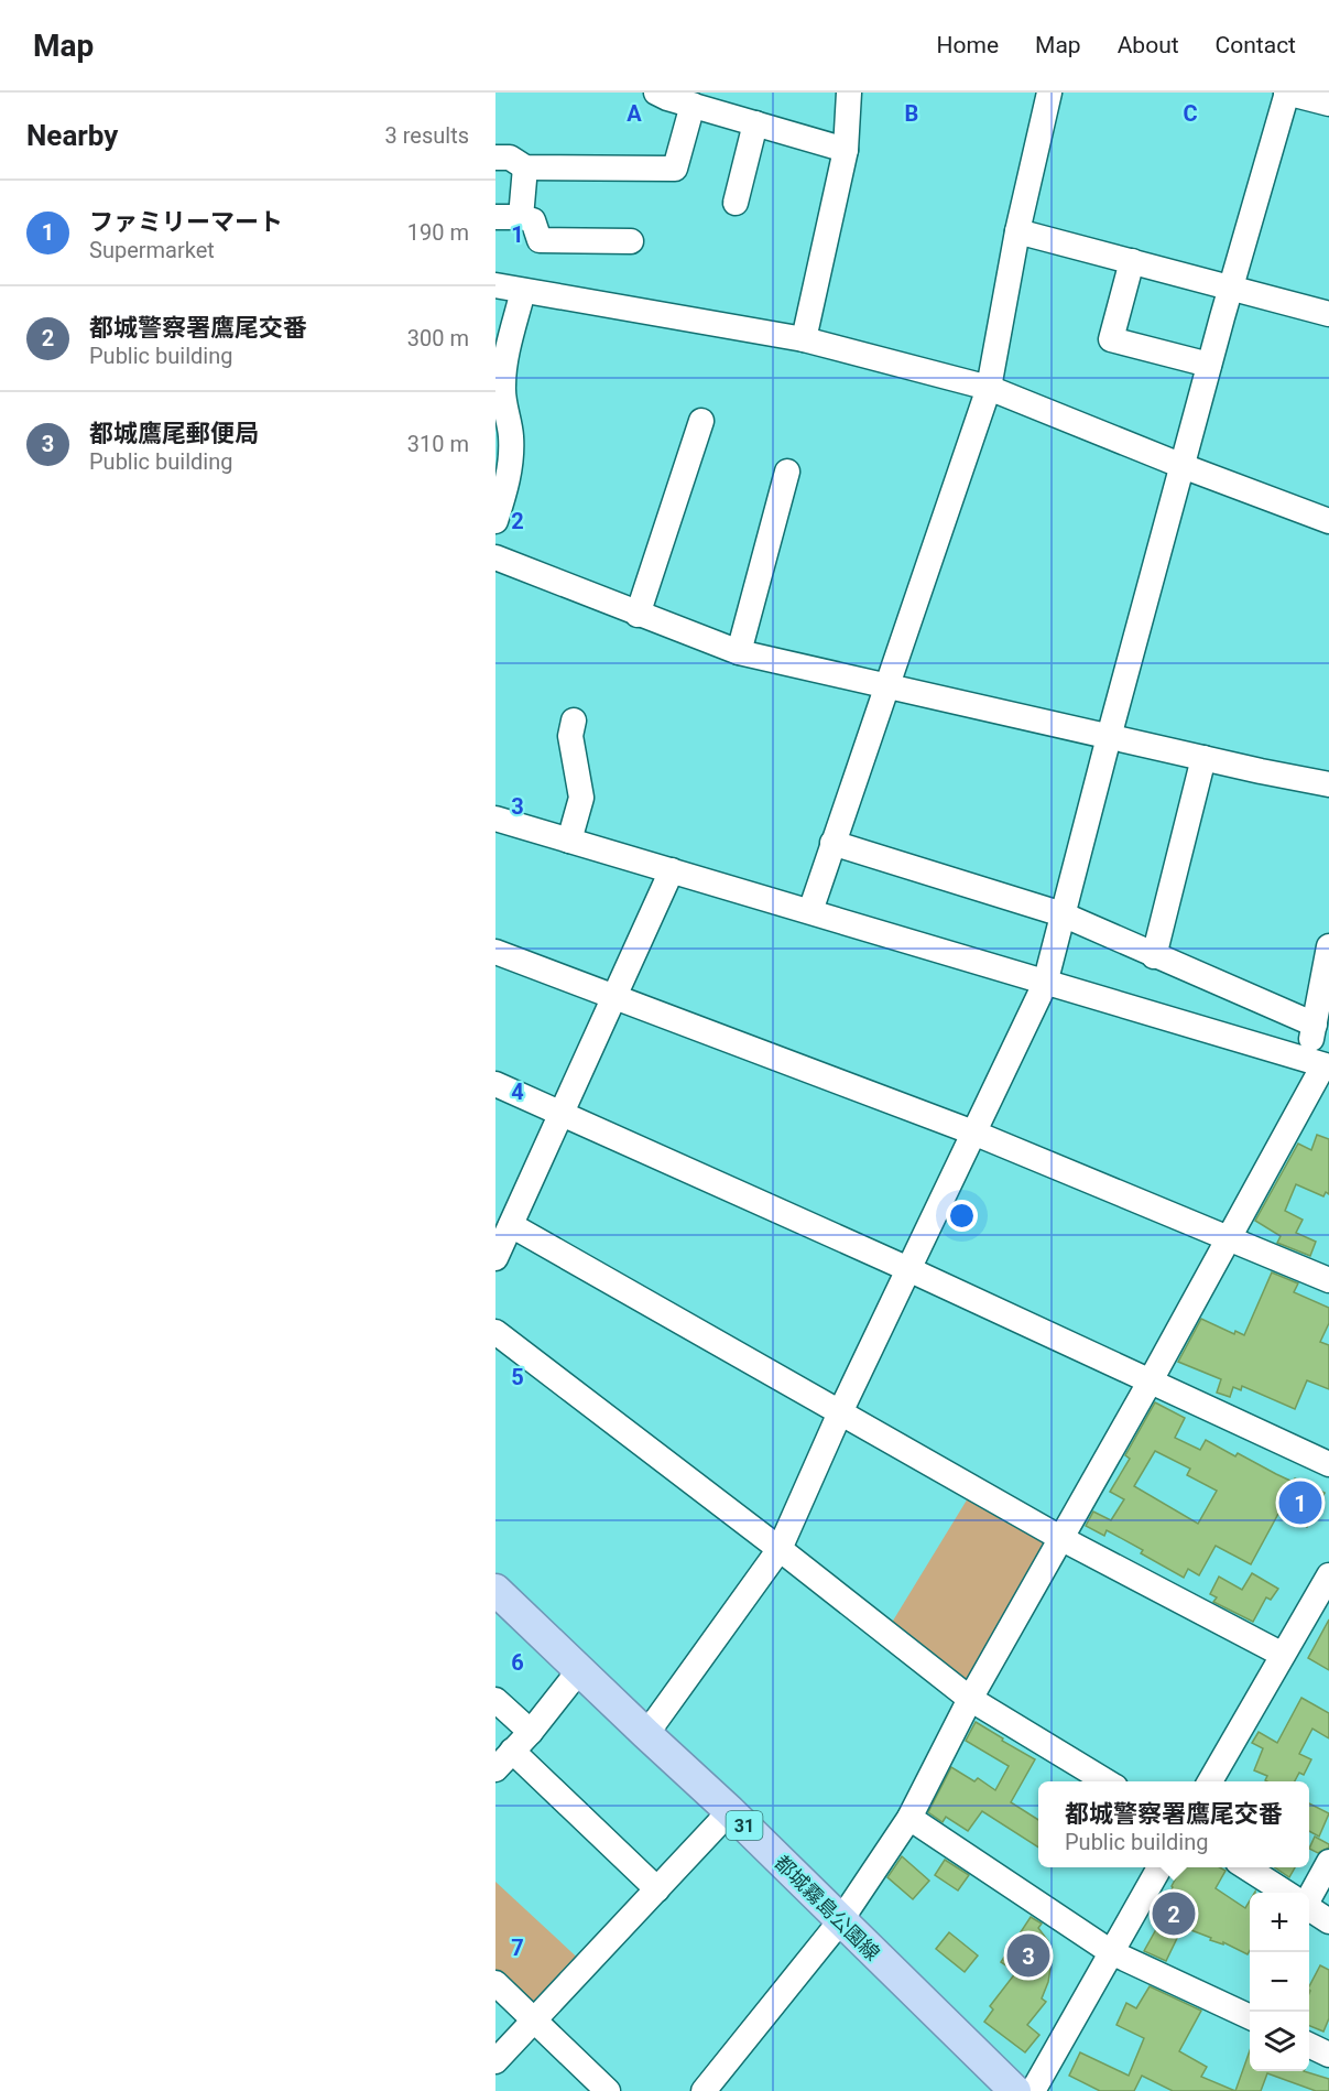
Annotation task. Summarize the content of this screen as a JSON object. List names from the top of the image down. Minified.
{"streets":{"main road":["31","都城霧島公園線"]},"page":{"header":"Map","nav":["Home","Map","About","Contact"],"heading":["Nearby","3 results"],"list":[{"mark":"1","name":"ファミリーマート","note":"Supermarket","value":"190 m"},{"mark":"2","name":"都城警察署鷹尾交番","note":"Public building","value":"300 m"},{"mark":"3","name":"都城鷹尾郵便局","note":"Public building","value":"310 m"}],"pins":["1","2","3"],"popup":["都城警察署鷹尾交番","Public building"],"map_buttons":["+","−"]},"grid":{"columns":["A","B","C"],"rows":["1","2","3","4","5","6","7"]}}
